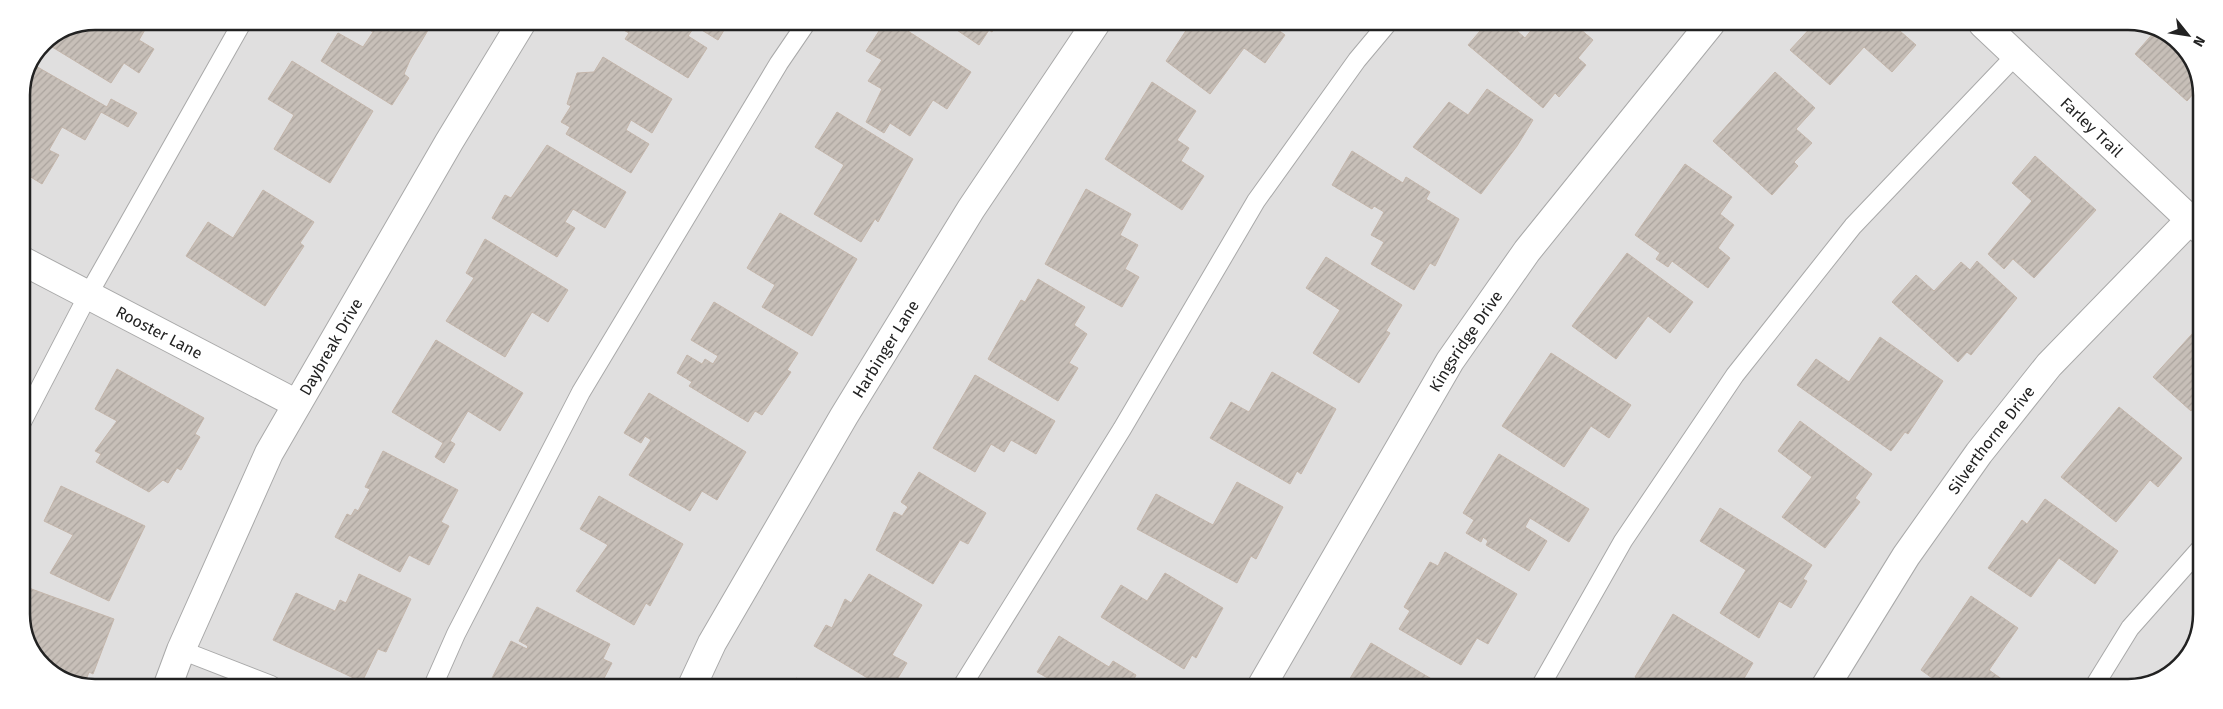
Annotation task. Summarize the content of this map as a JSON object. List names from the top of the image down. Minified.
{"streets":{"street":["Farley Trail","Rooster Lane","Kingsridge Drive","Daybreak Drive","Harbinger Lane","Silverthorne Drive"]},"crossings":[["Rooster Lane","Daybreak Drive"]],"north":"bottom right"}
